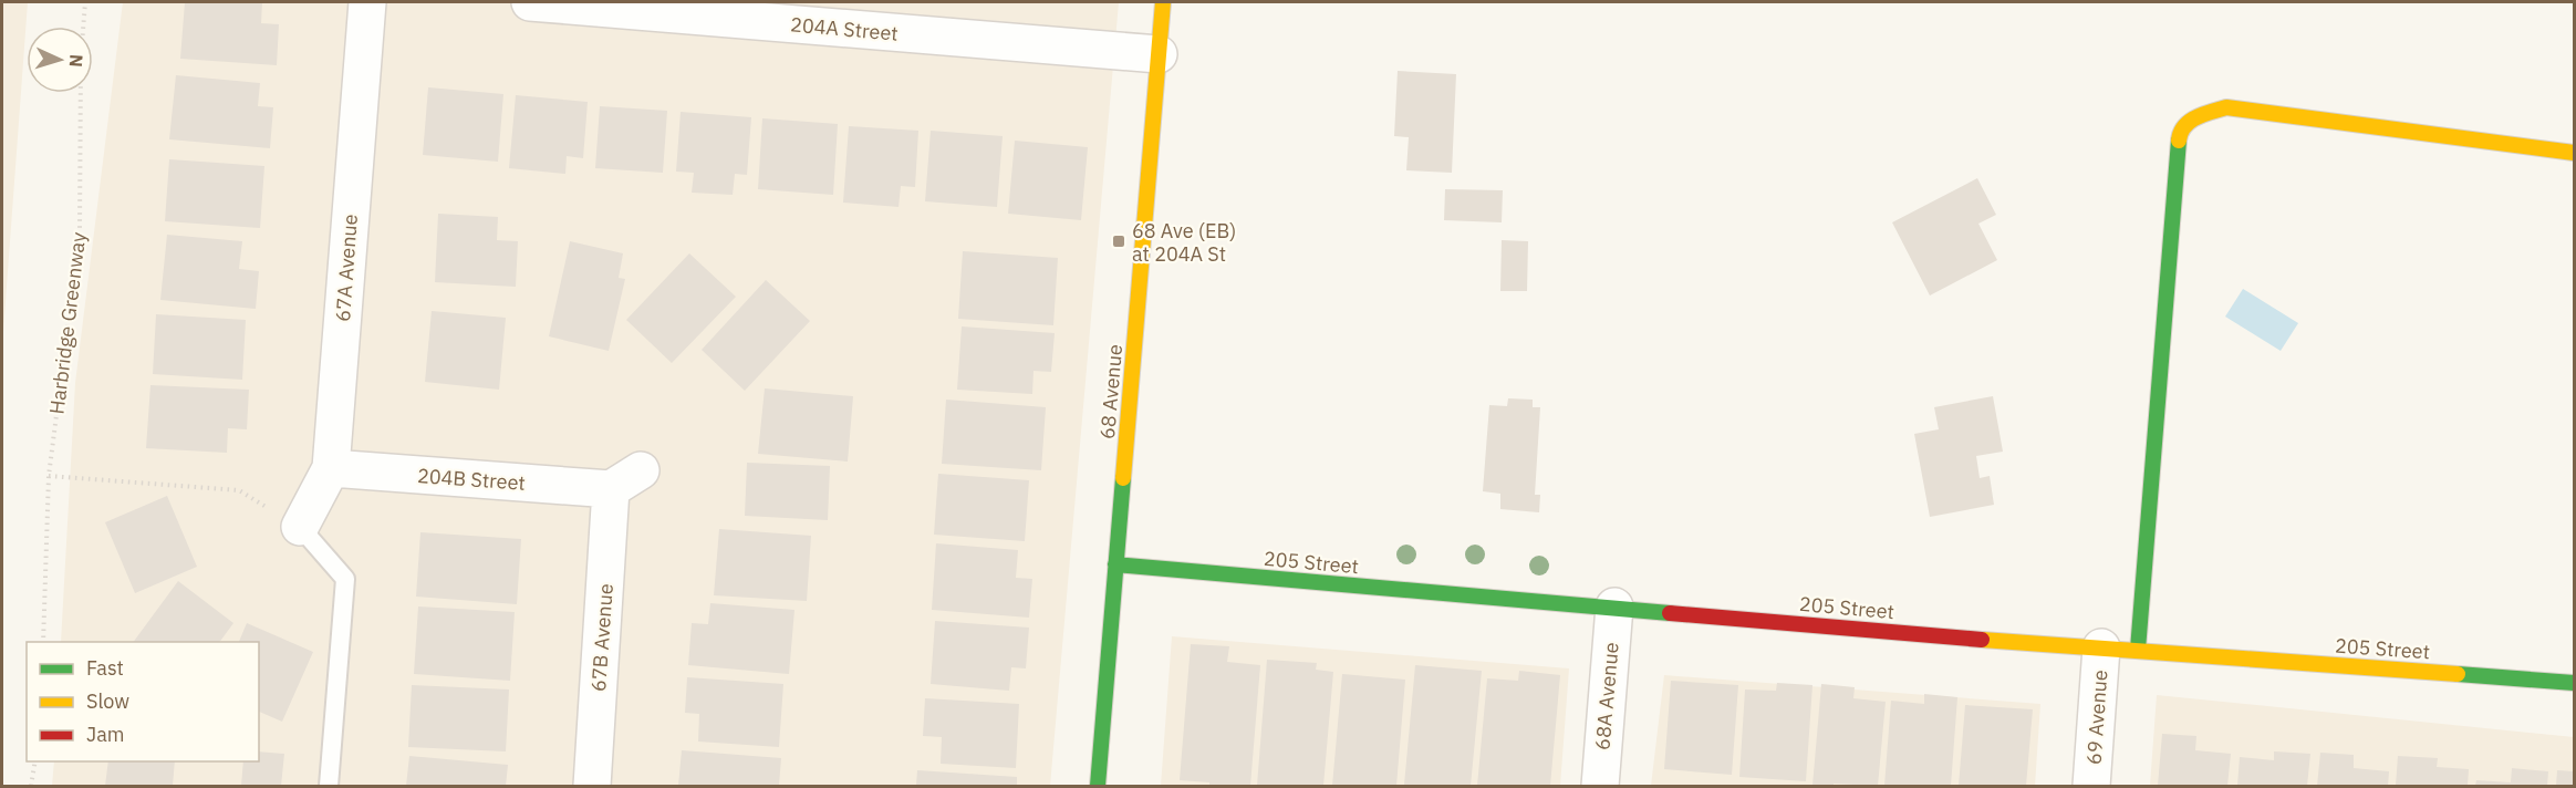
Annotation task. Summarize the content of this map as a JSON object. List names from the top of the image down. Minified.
{"streets":{"street":["204A Street","67A Avenue","68 Avenue","204B Street","205 Street","67B Avenue","68A Avenue","69 Avenue"],"path":["Harbridge Greenway"]},"crossings":[["204A Street","68 Avenue"],["67A Avenue","204B Street"],["68 Avenue","205 Street"],["204B Street","67B Avenue"],["205 Street","68A Avenue"],["205 Street","69 Avenue"]],"places":{"transit":["68 Ave (EB) at 204A St"]},"legend":["Fast","Slow","Jam"],"north":"right"}
